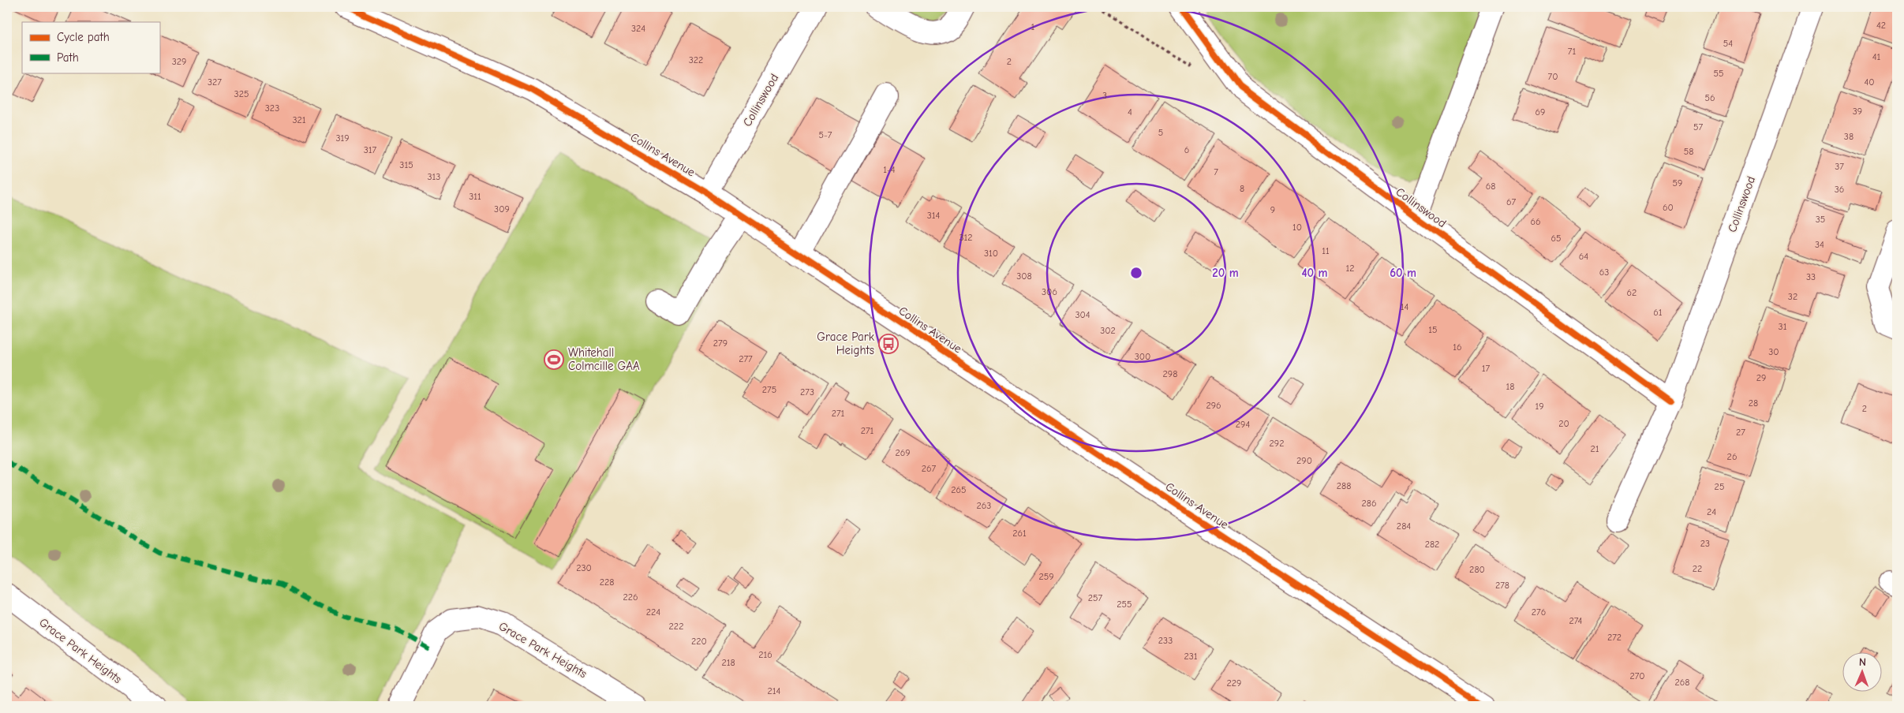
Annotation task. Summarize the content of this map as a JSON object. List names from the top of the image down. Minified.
{"streets":{"street":["Collinswood","Collins Avenue","Grace Park Heights"]},"crossings":[["Collinswood","Collins Avenue"]],"places":{"bus stop":["Grace Park Heights"],"sports":["Whitehall Colmcille GAA"]},"house_numbers":["42","1","324","54","71","41","322","329","2","55","70","327","40","325","3","56","323","39","4","69","321","57","5","5-7","38","319","317","6","58","315","37","1-4","7","313","59","68","8","36","311","67","60","309","9","314","35","66","10","312","65","34","11","310","64","12","63","308","33","306","62","32","14","61","304","31","15","302","279","16","30","300","277","17","298","29","18","275","273","28","296","19","2","271","20","294","271","27","292","21","269","26","290","267","288","25","265","286","263","24","284","261","23","282","230","22","280","259","228","278","226","257","255","224","276","274","222","272","233","220","216","231","218","270","268","229","214"],"legend":["Cycle path","Path"],"north":"top","rings":["20 m","40 m","60 m"]}
